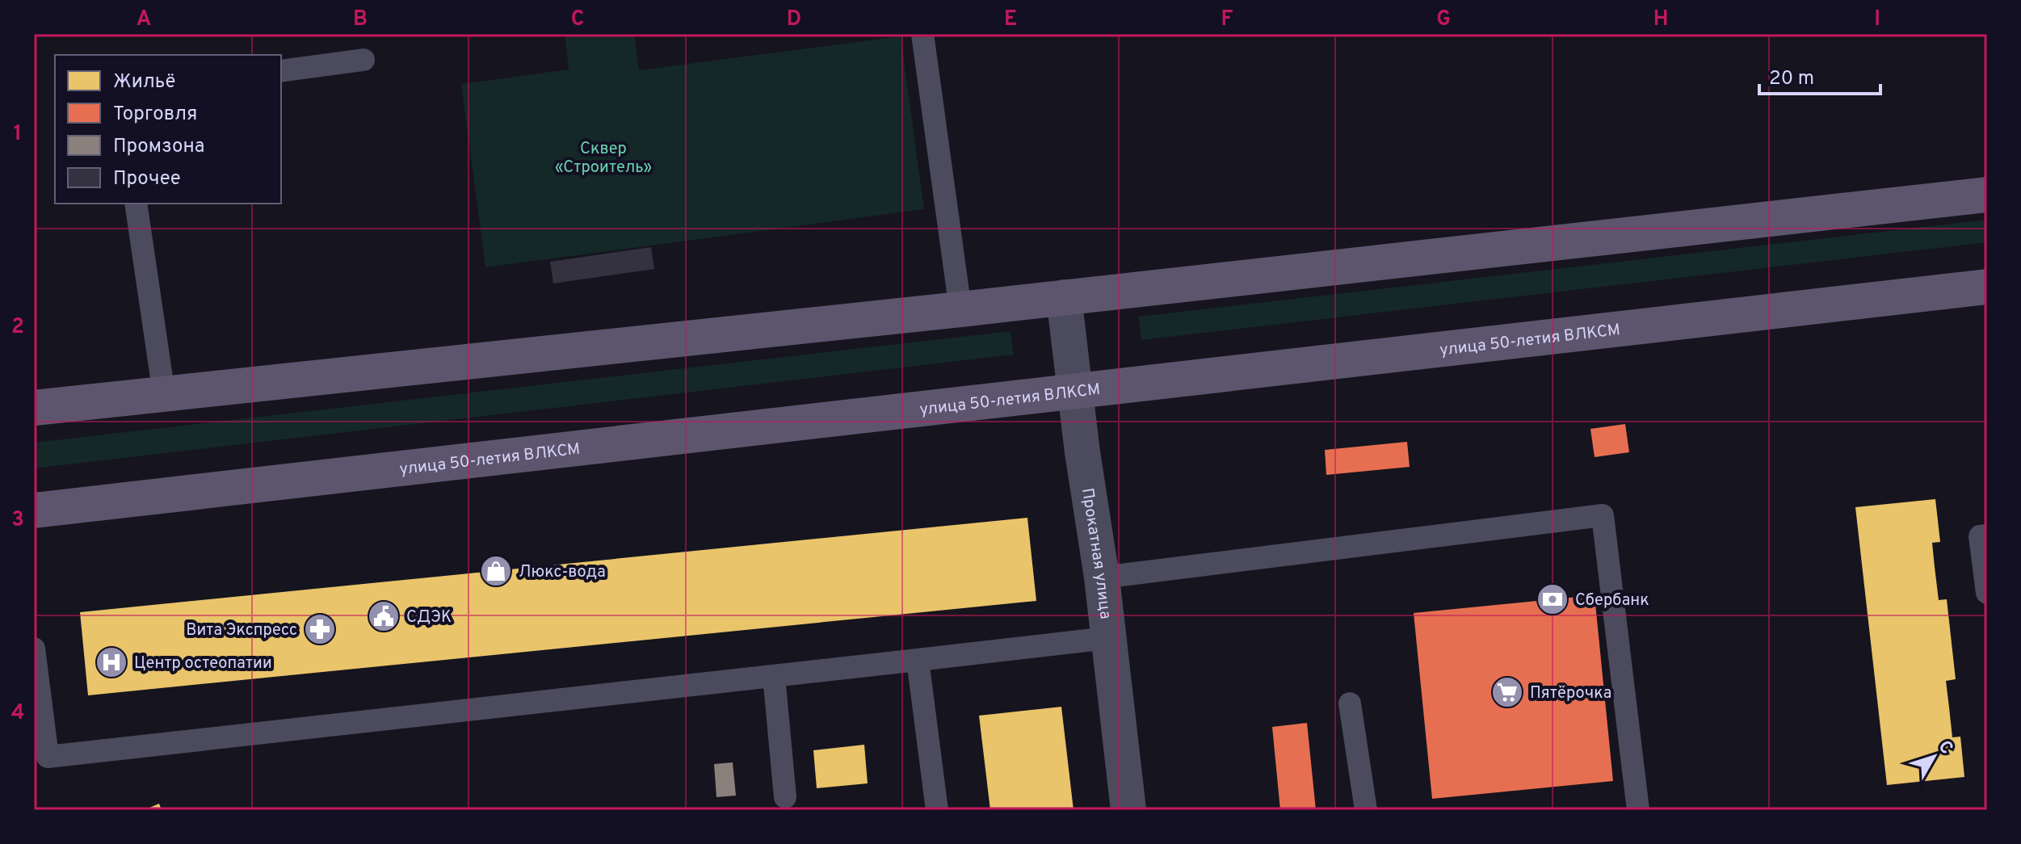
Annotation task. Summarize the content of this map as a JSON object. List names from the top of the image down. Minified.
{"streets":{"main road":["улица 50-летия ВЛКСМ"],"street":["Прокатная улица"]},"crossings":[["улица 50-летия ВЛКСМ","Прокатная улица"]],"parks":["Сквер «Cтроитель»"],"places":{"shop":["Люкс-вода"],"bank":["Сбербанк"],"public building":["СДЭК"],"pharmacy":["Вита Экспресс"],"hospital":["Центр остеопатии"],"supermarket":["Пятёрочка"]},"legend":["Жильё","Торговля","Промзона","Прочее"],"scale_bar":"20 m","north":"top right","grid":{"columns":["A","B","C","D","E","F","G","H","I"],"rows":["1","2","3","4"]}}
